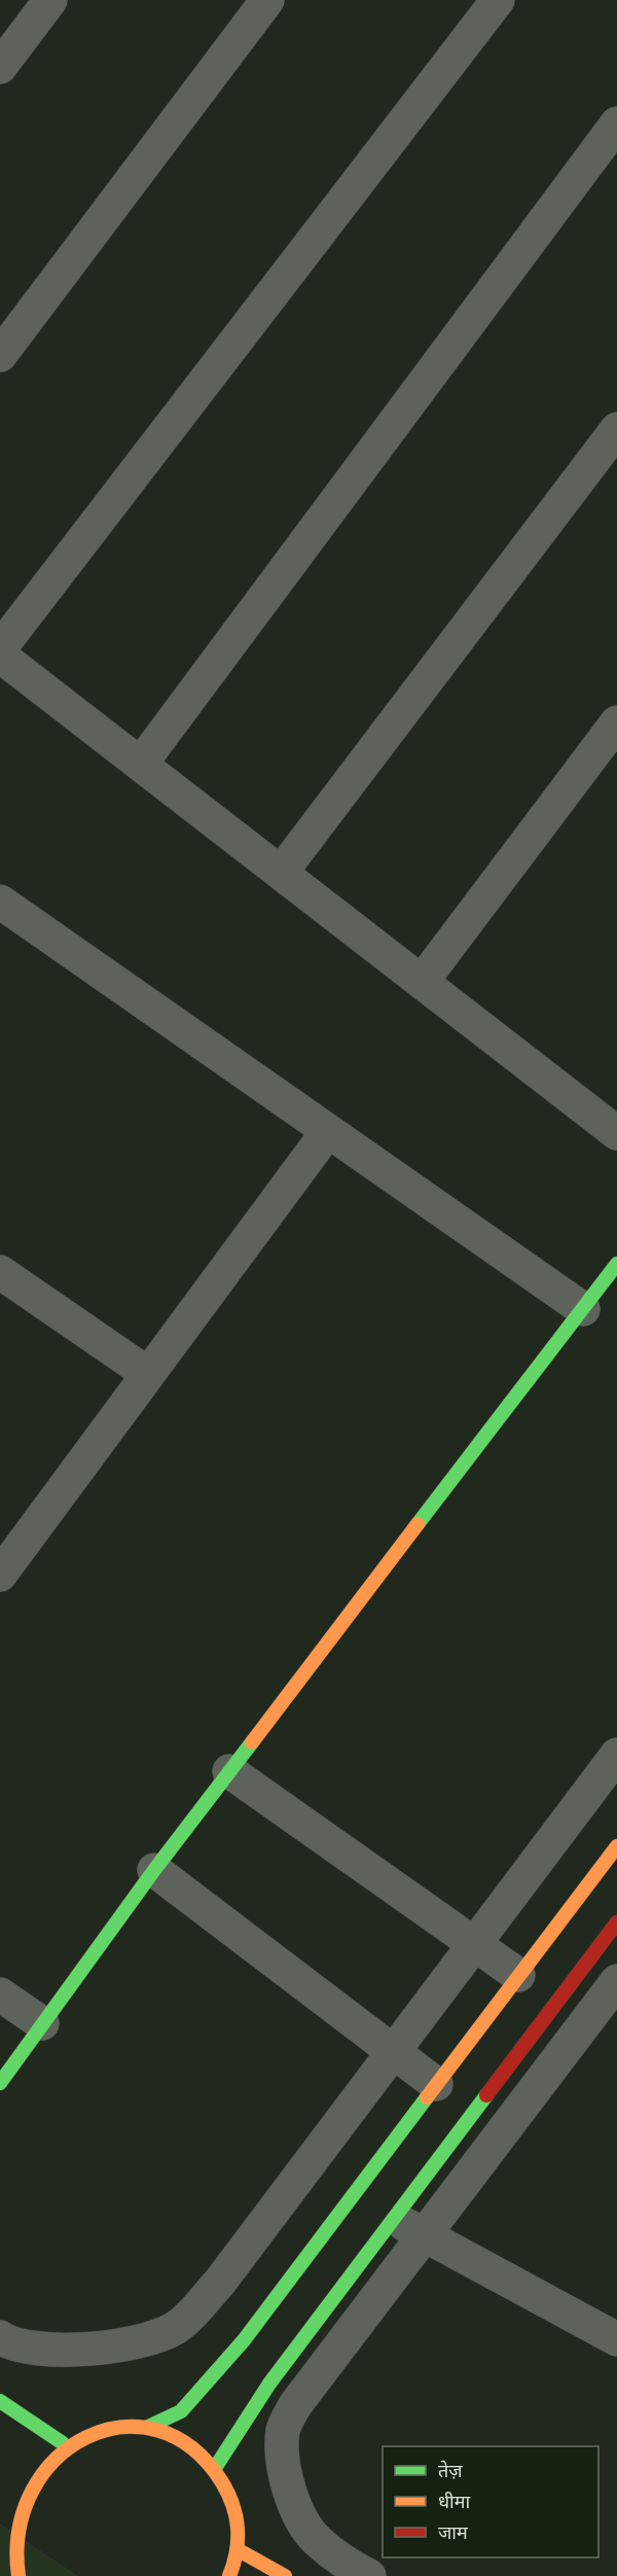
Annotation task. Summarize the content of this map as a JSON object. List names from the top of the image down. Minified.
{"legend":["तेज़","धीमा","जाम"]}
